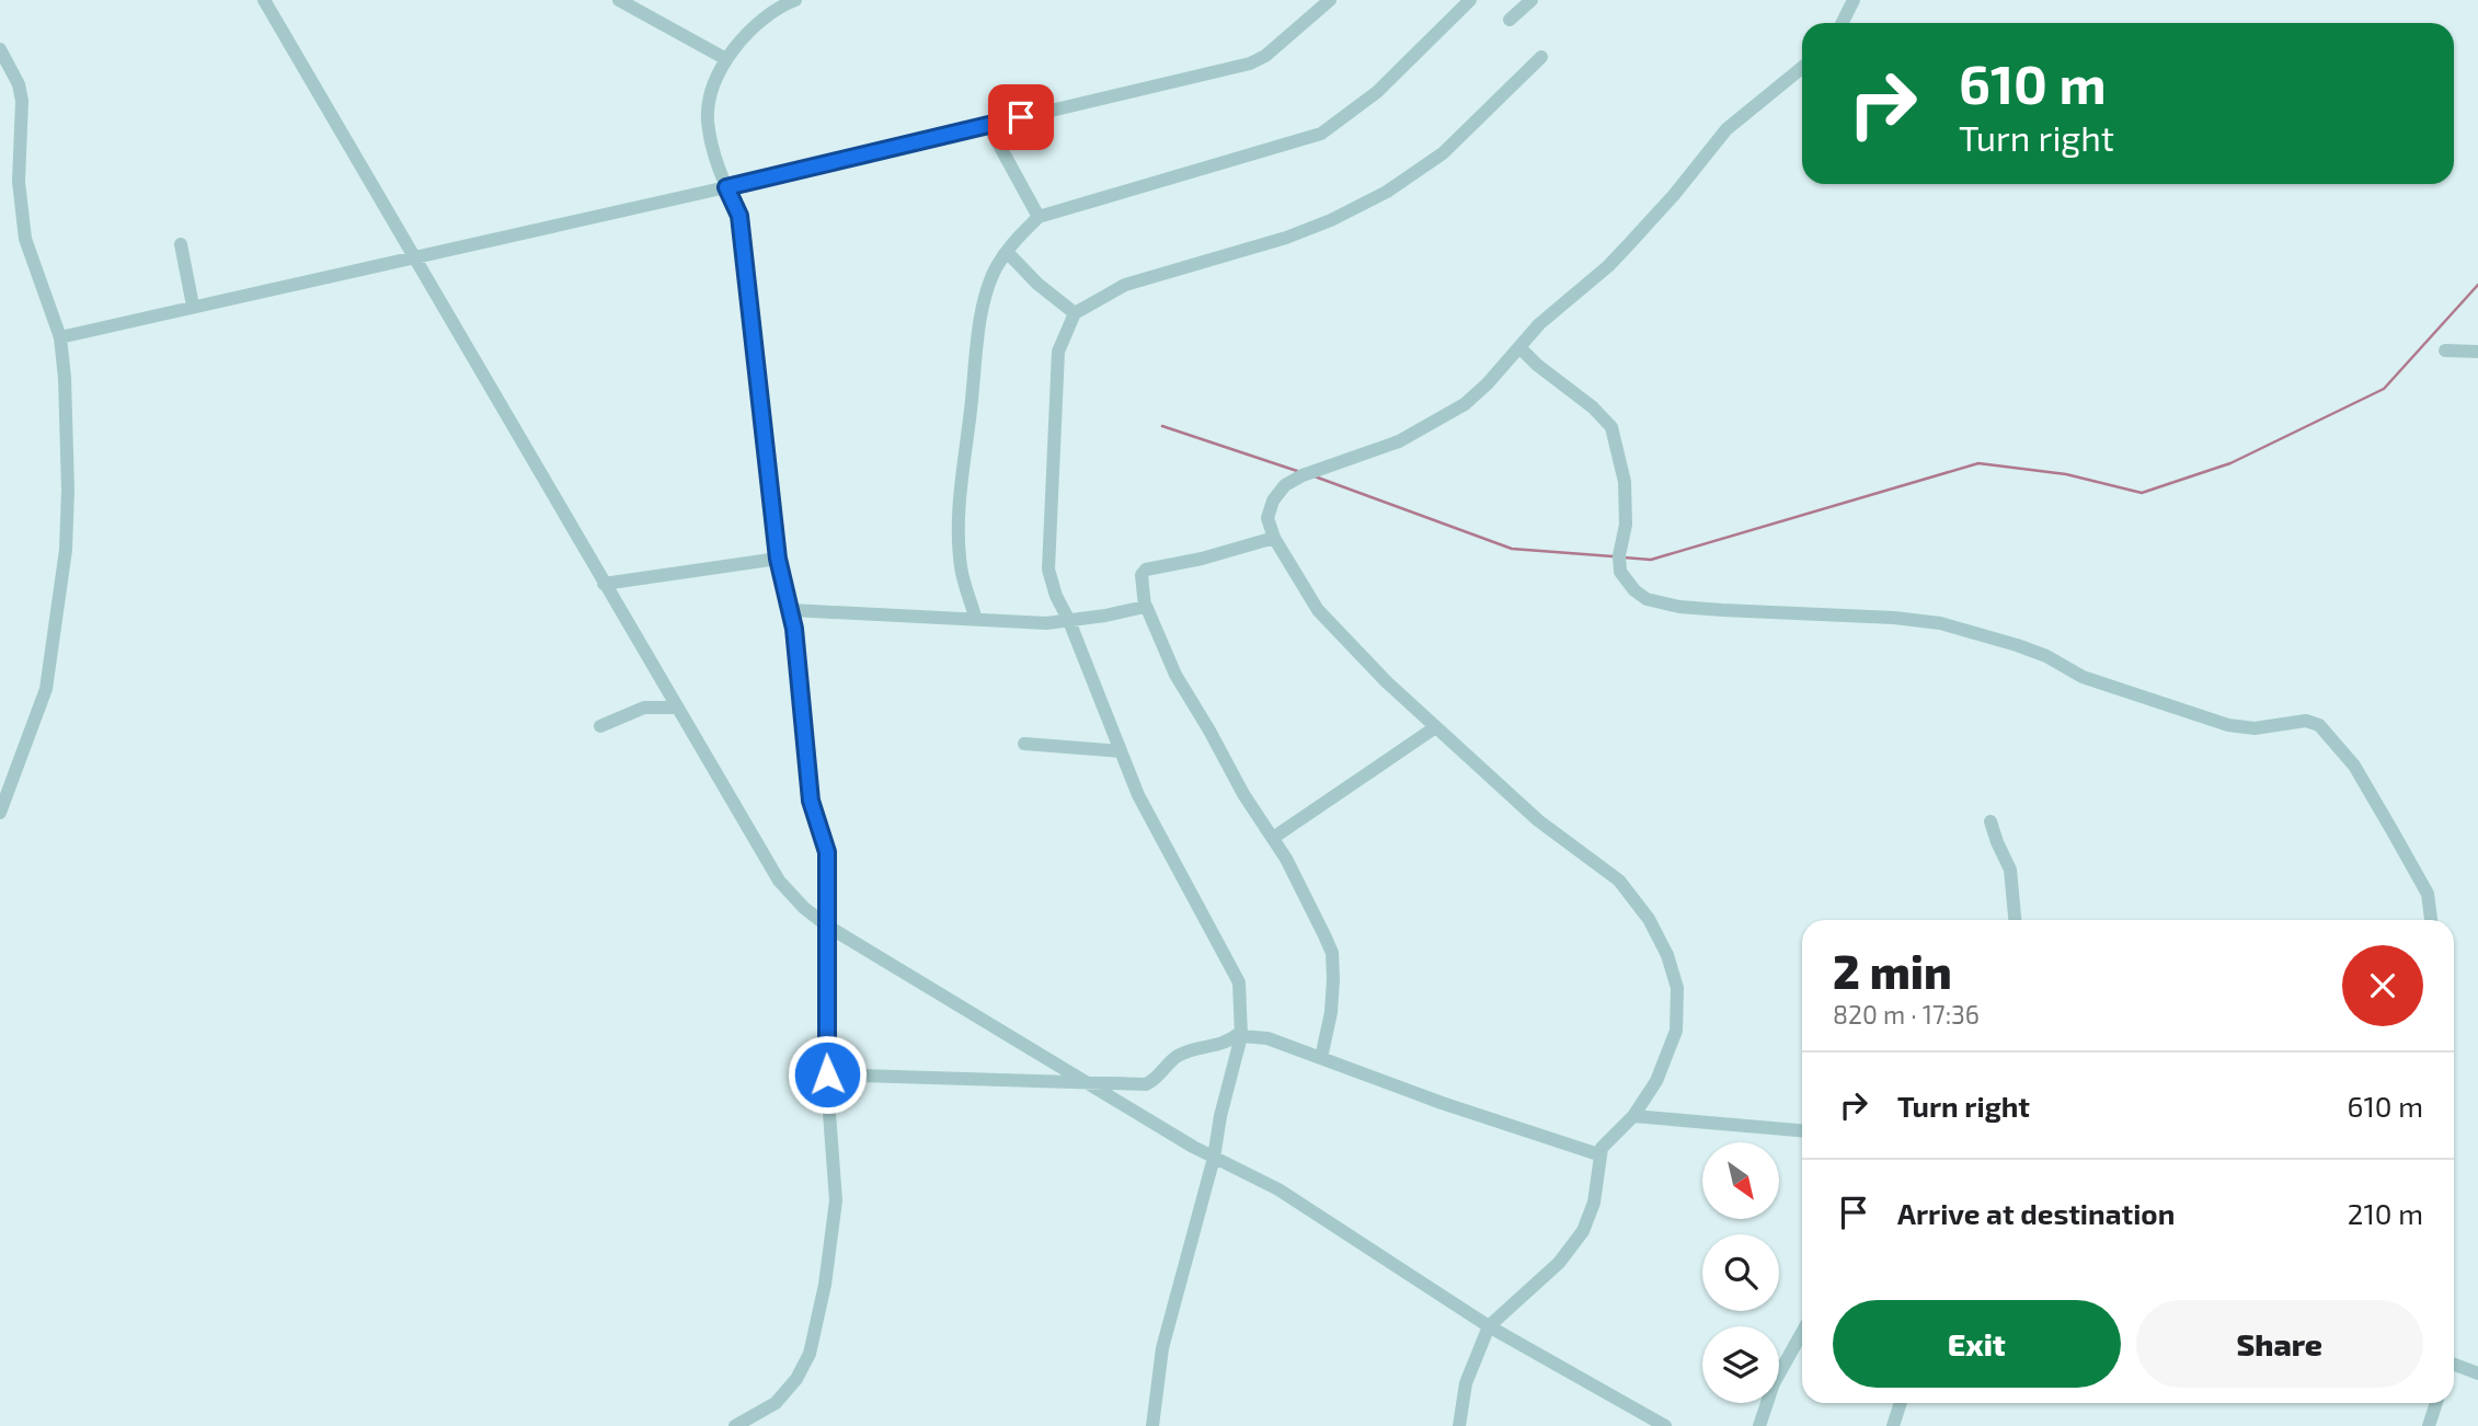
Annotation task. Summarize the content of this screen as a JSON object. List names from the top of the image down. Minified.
{"north":"bottom right","page":{"turn":["610 m","Turn right"],"heading":["2 min","820 m · 17:36"],"list":[{"name":"Turn right","value":"610 m"},{"name":"Arrive at destination","value":"210 m"}],"buttons":["Exit","Share"]}}
